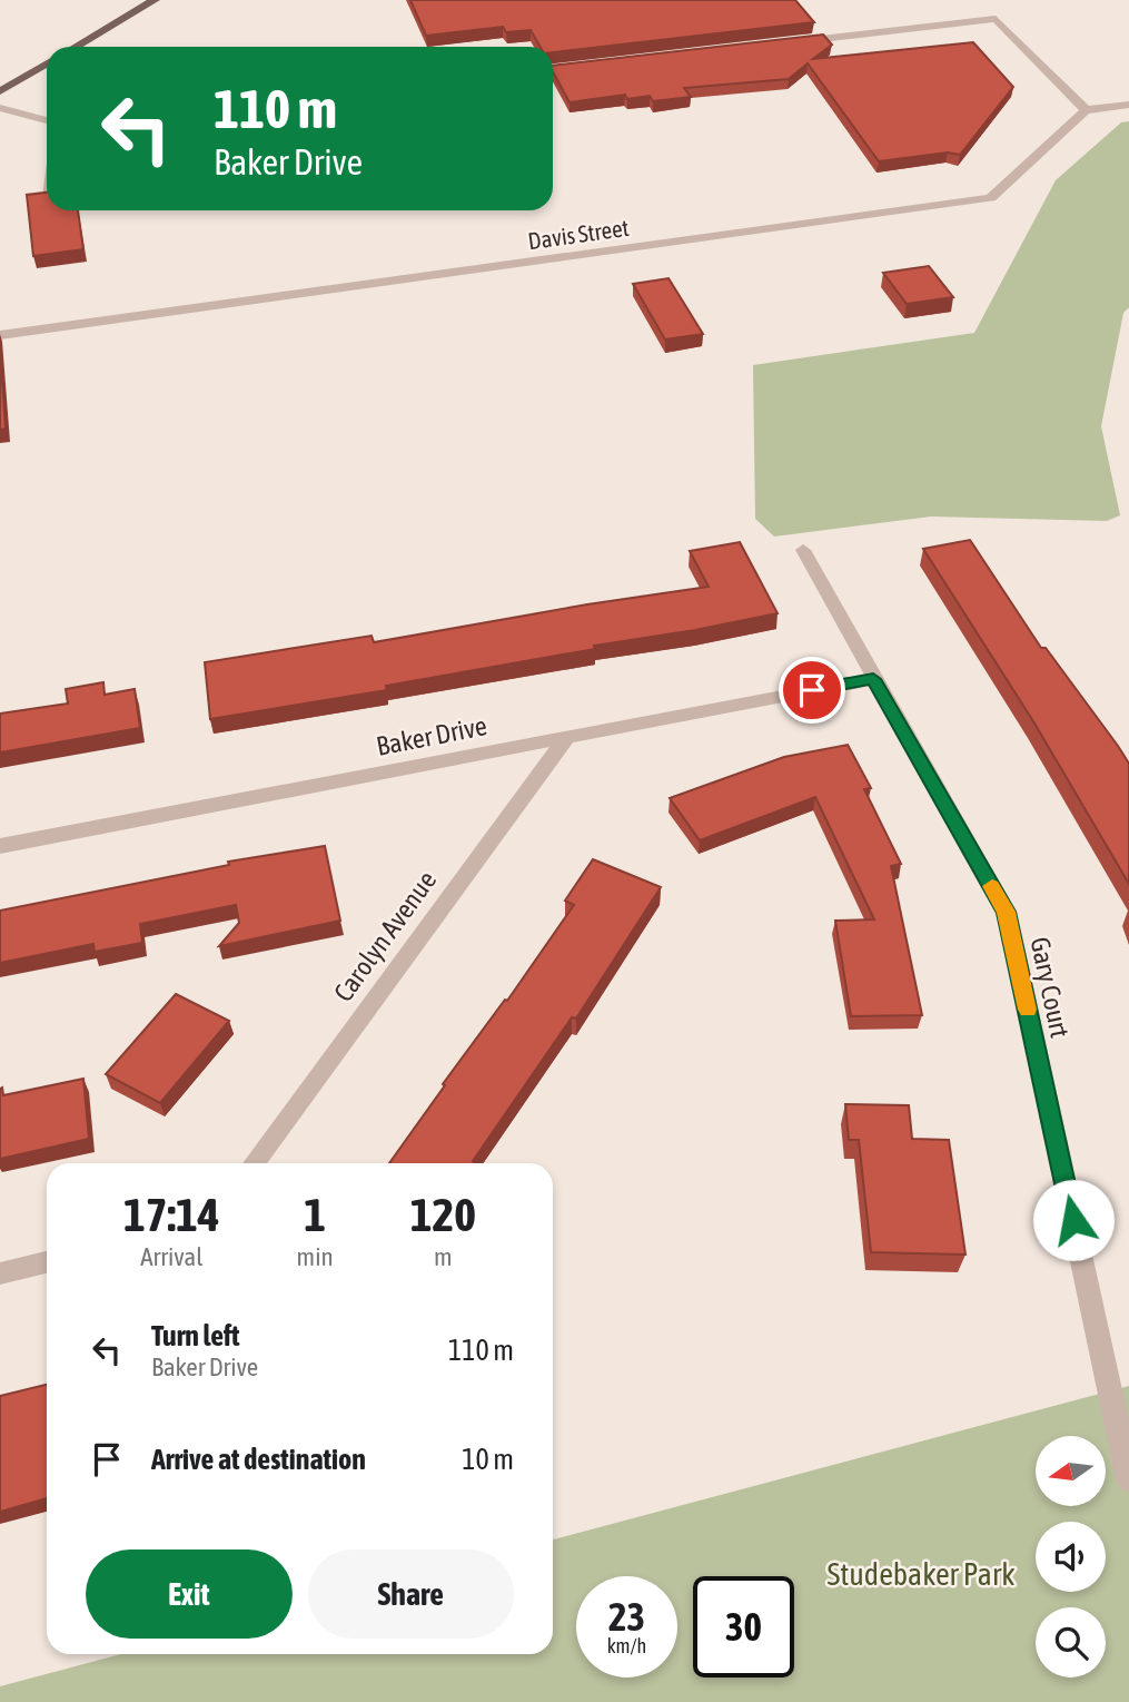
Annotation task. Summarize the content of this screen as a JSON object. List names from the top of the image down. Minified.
{"streets":{"street":["Davis Street","Baker Drive","Carolyn Avenue","Gary Court"]},"crossings":[["Baker Drive","Carolyn Avenue"],["Baker Drive","Gary Court"]],"parks":["Studebaker Park"],"north":"left","page":{"turn":["110 m","Baker Drive"],"eta":["17:14","Arrival","1","min","120","m"],"list":[{"name":"Turn left","note":"Baker Drive","value":"110 m"},{"name":"Arrive at destination","value":"10 m"}],"buttons":["Exit","Share"],"speed":"23 km/h","limit":"30"}}
